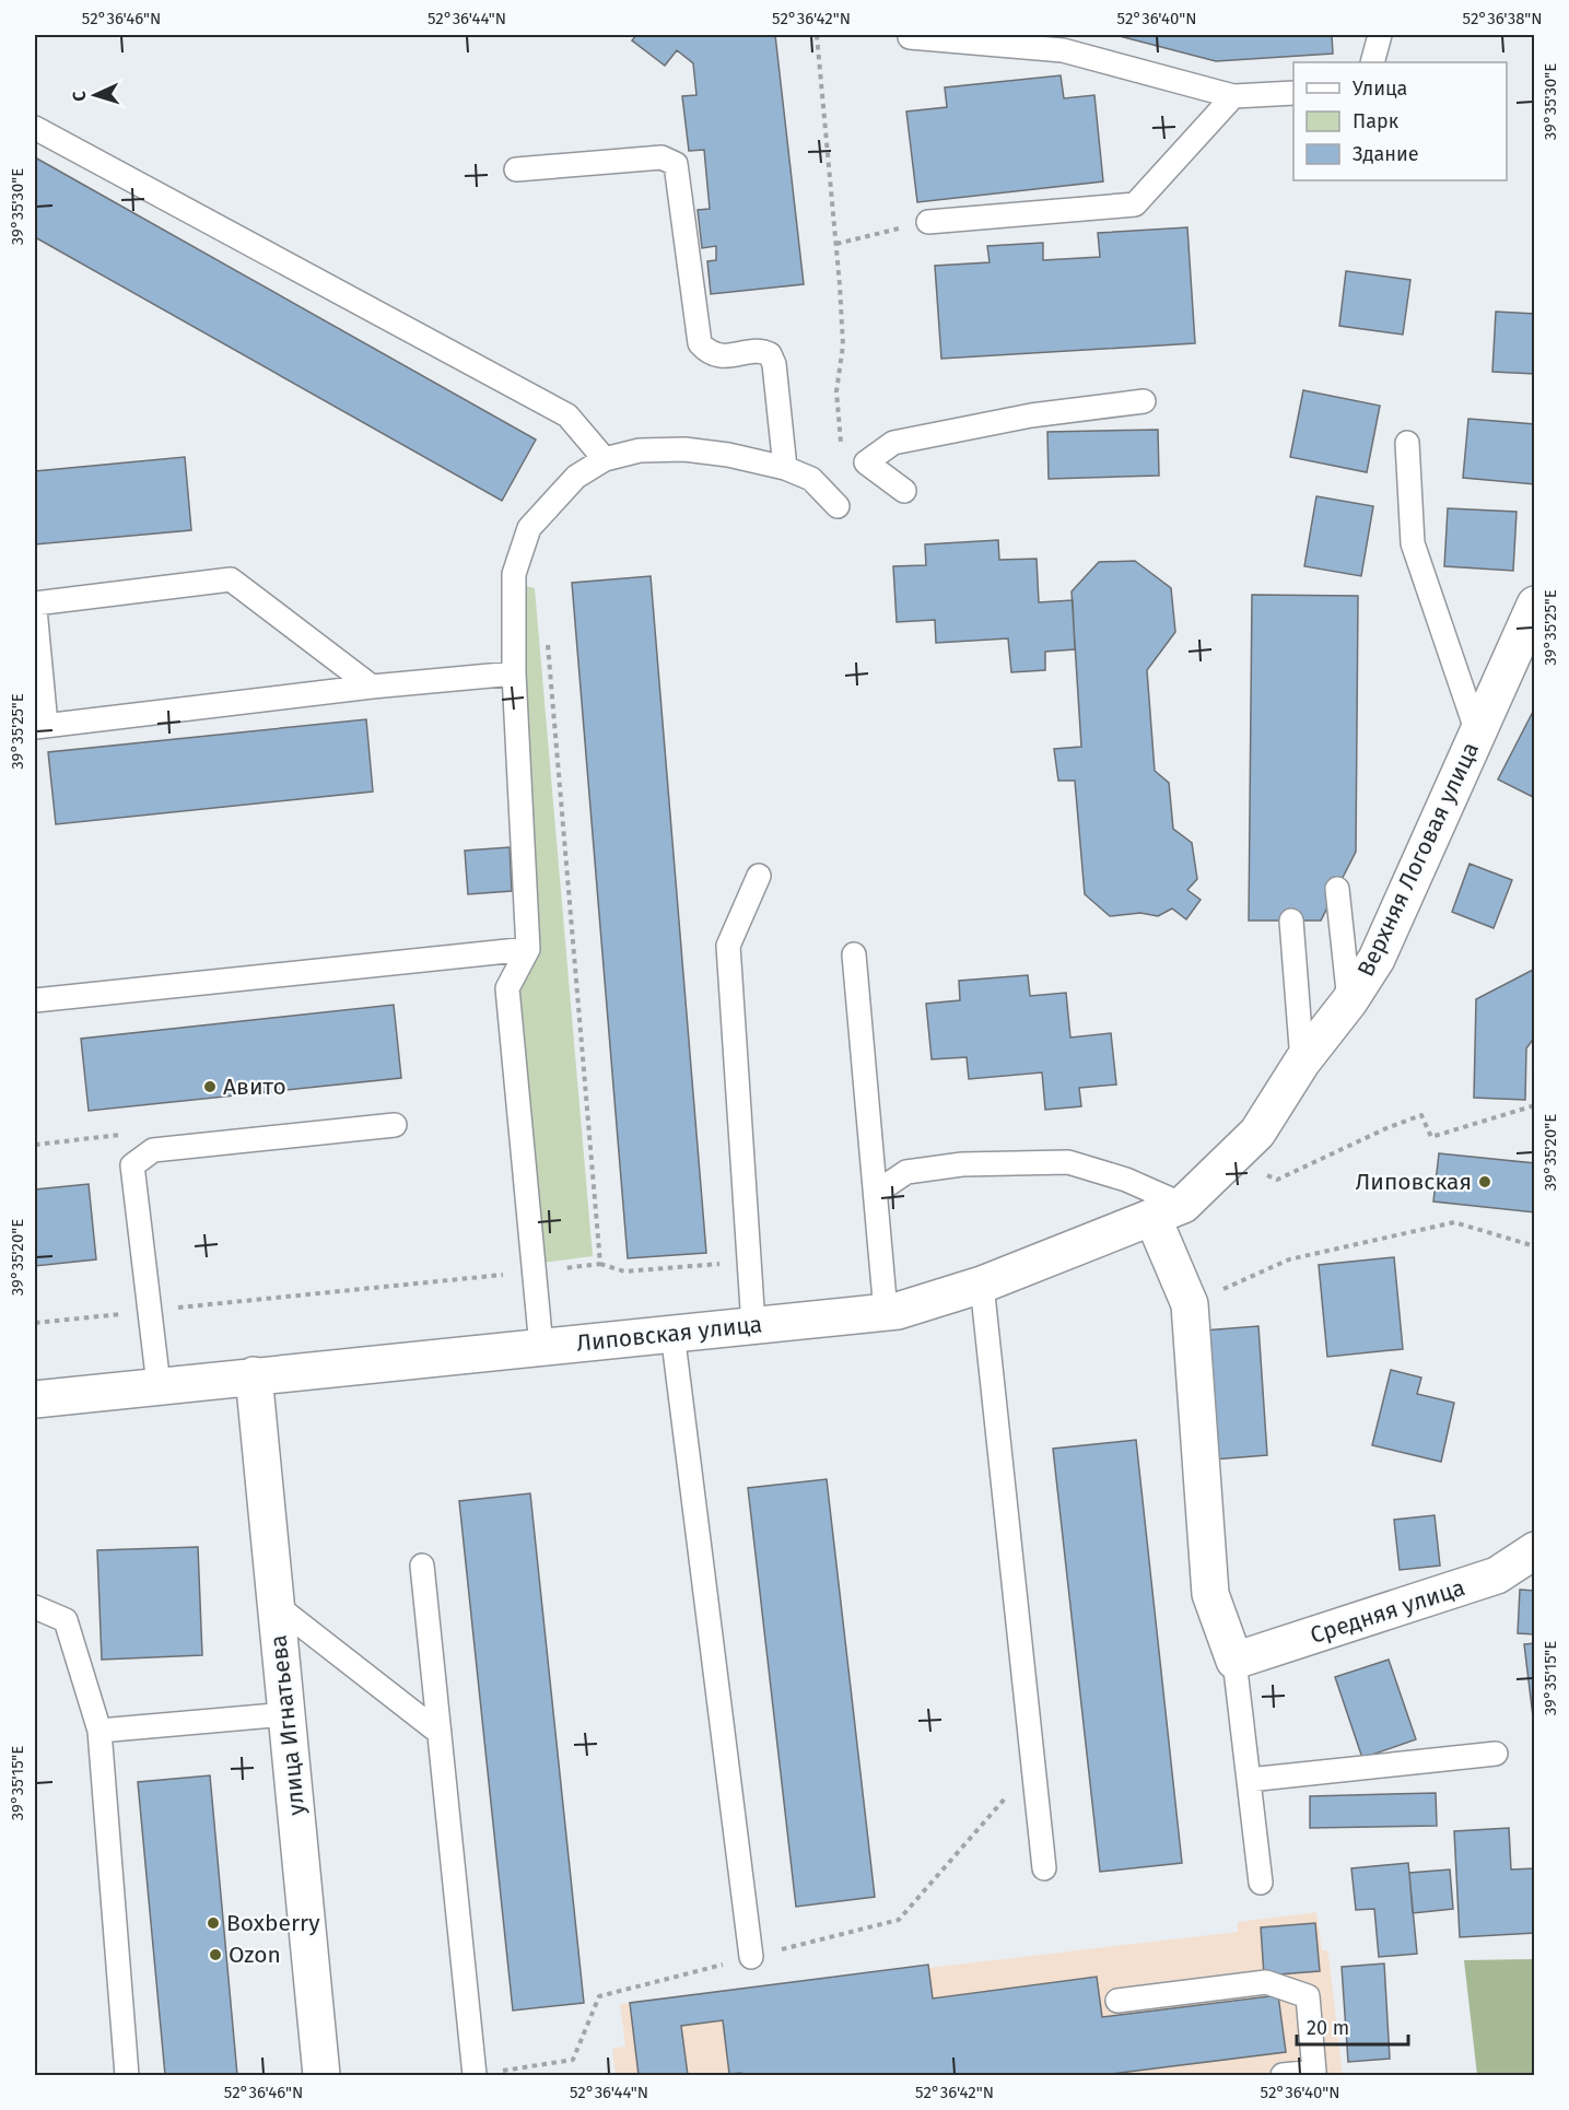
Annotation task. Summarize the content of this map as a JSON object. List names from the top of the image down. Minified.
{"streets":{"street":["Верхняя Логовая улица","Липовская улица","Средняя улица","улица Игнатьева"]},"crossings":[["Верхняя Логовая улица","Липовская улица"],["Липовская улица","улица Игнатьева"]],"places":["Авито","Липовская","Boxberry","Ozon"],"legend":["Улица","Парк","Здание"],"scale_bar":"20 m","north":"left","coordinates":["52°36'46\"N","52°36'44\"N","52°36'42\"N","52°36'40\"N","52°36'38\"N","39°35'30\"E","39°35'25\"E","39°35'20\"E","39°35'15\"E"]}
